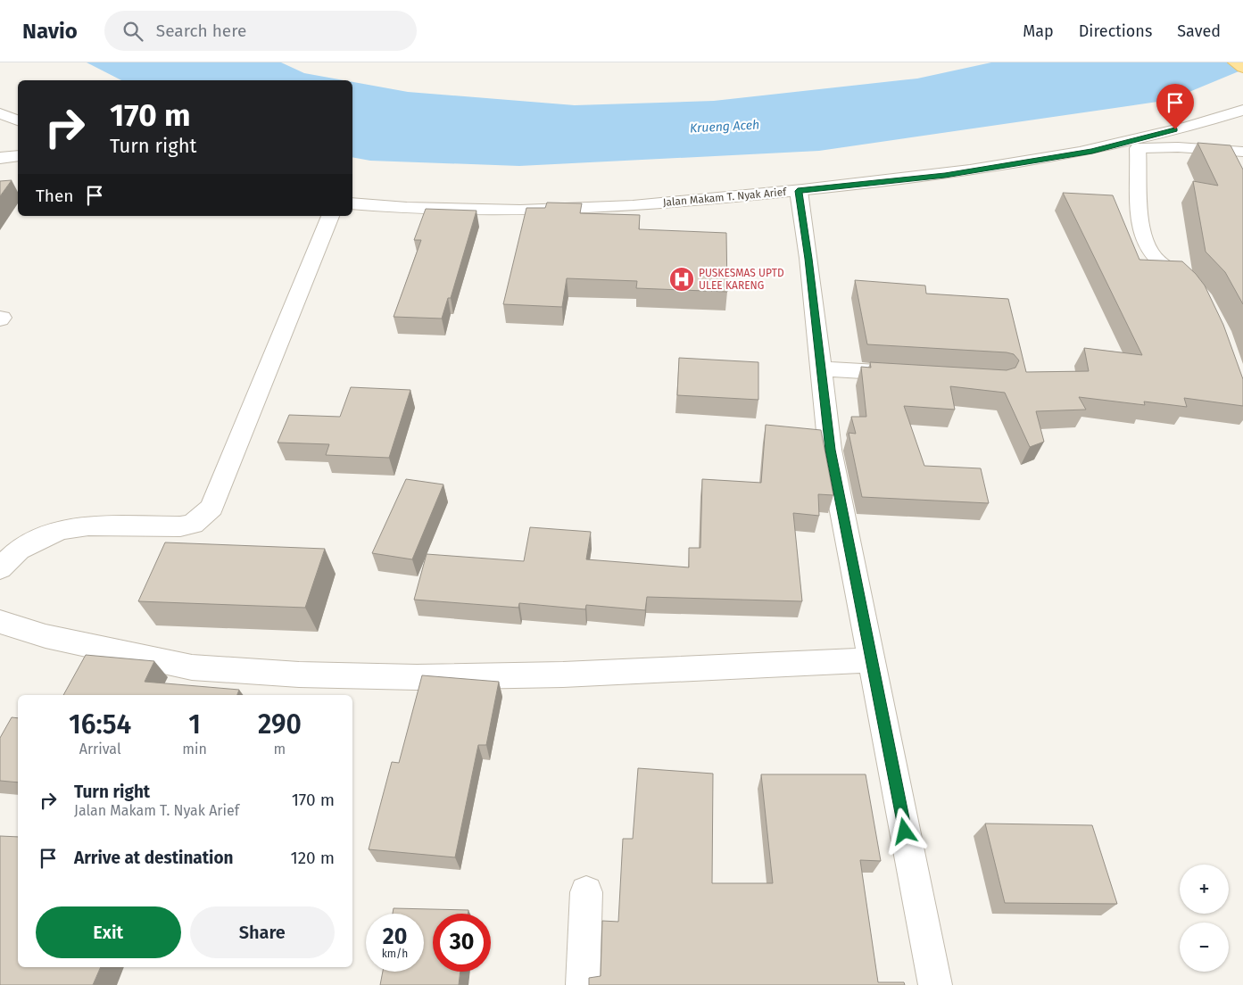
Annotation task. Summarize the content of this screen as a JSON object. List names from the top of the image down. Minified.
{"streets":{"street":["Jalan Makam T. Nyak Arief"]},"water":["Krueng Aceh"],"places":{"hospital":["PUSKESMAS UPTD ULEE KARENG"]},"page":{"header":"Navio","search":"Search here","nav":["Map","Directions","Saved"],"turn":["170 m","Turn right"],"then":"Then","eta":["16:54","Arrival","1","min","290","m"],"list":[{"name":"Turn right","note":"Jalan Makam T. Nyak Arief","value":"170 m"},{"name":"Arrive at destination","value":"120 m"}],"map_buttons":["+","−"],"buttons":["Exit","Share"],"speed":"20 km/h","limit":"30"}}
